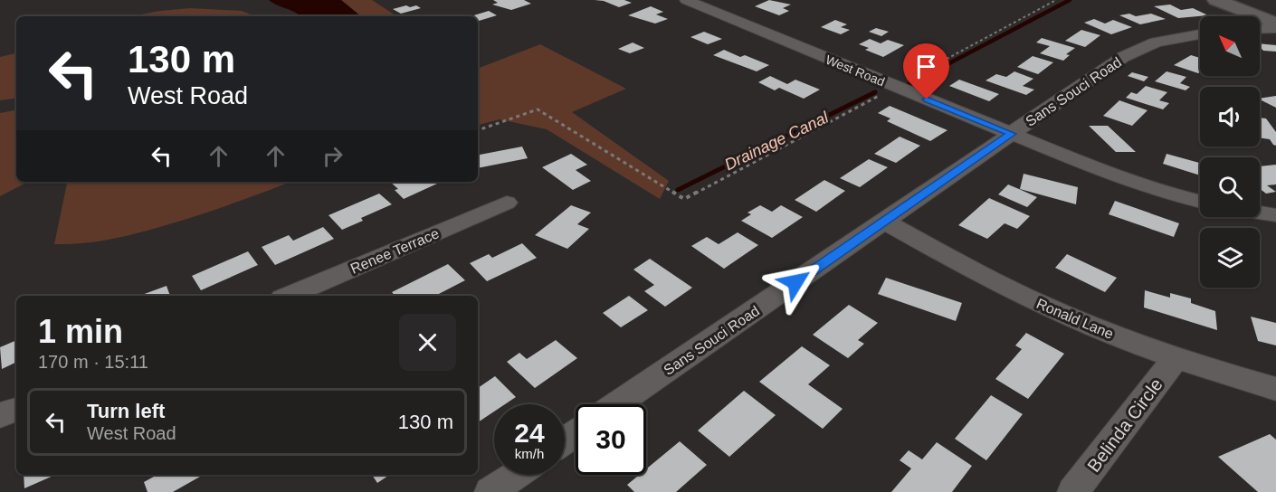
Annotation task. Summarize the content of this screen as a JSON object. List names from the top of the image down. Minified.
{"streets":{"street":["West Road","Sans Souci Road","Renee Terrace","Ronald Lane","Belinda Circle"]},"crossings":[["West Road","Sans Souci Road"],["Sans Souci Road","Ronald Lane"],["Ronald Lane","Belinda Circle"]],"water":["Drainage Canal"],"north":"top left","page":{"turn":["130 m","West Road"],"heading":["1 min","170 m · 15:11"],"list":[{"name":"Turn left","note":"West Road","value":"130 m"}],"speed":"24 km/h","limit":"30"}}
